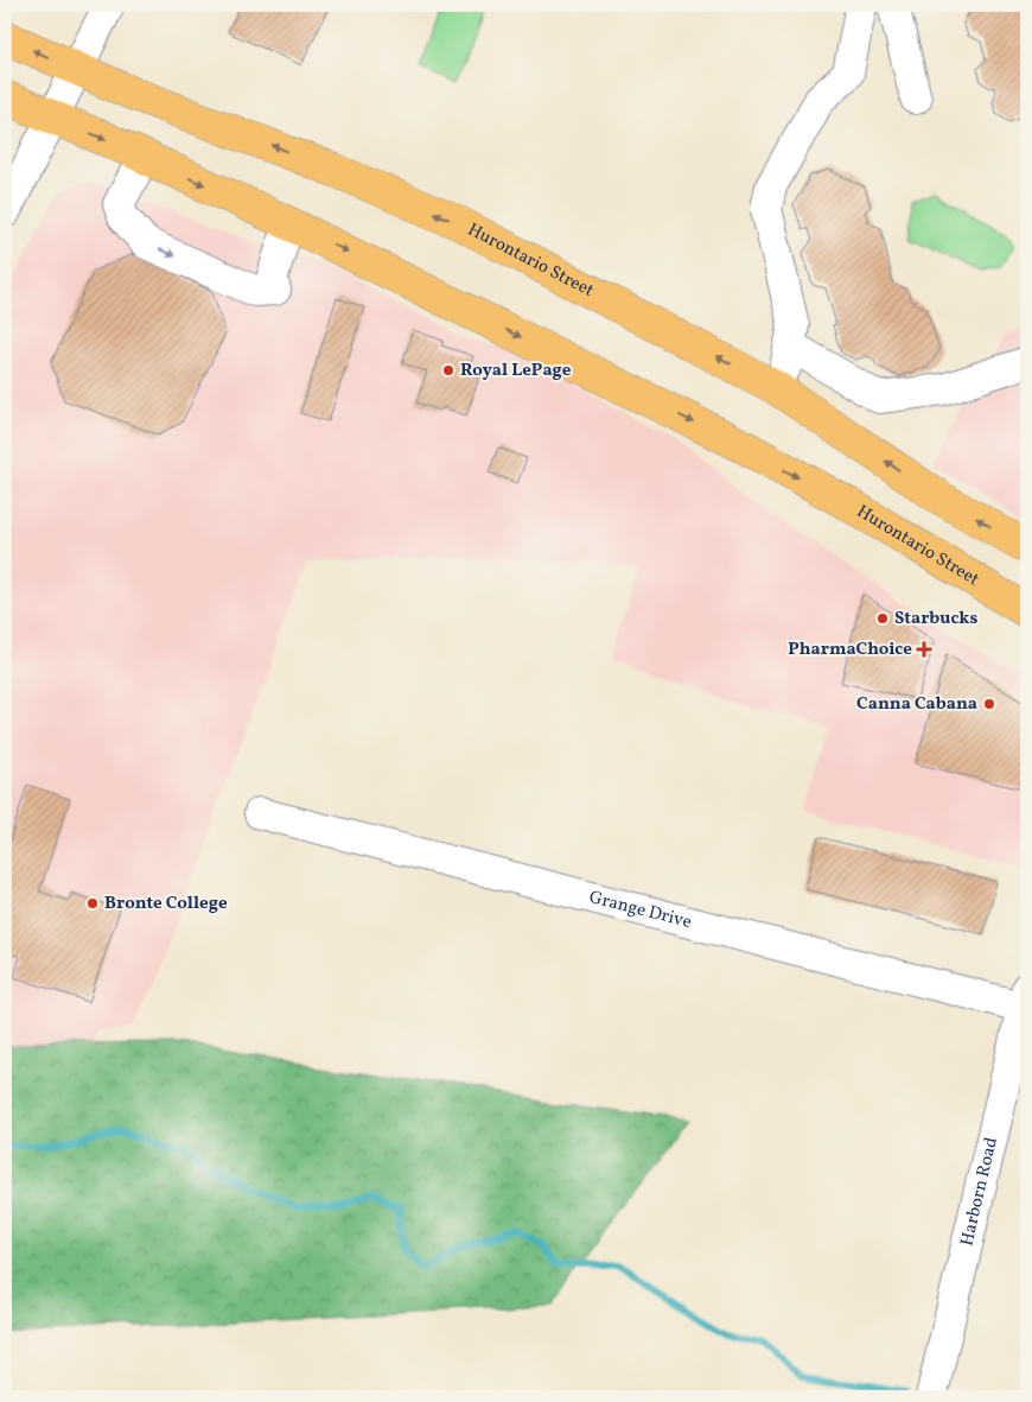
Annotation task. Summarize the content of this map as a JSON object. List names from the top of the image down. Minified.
{"streets":{"main road":["Hurontario Street"],"street":["Grange Drive","Harborn Road"]},"crossings":[["Grange Drive","Harborn Road"]],"places":{"other":["Royal LePage","Starbucks","Canna Cabana","Bronte College"],"health":["PharmaChoice"]}}
